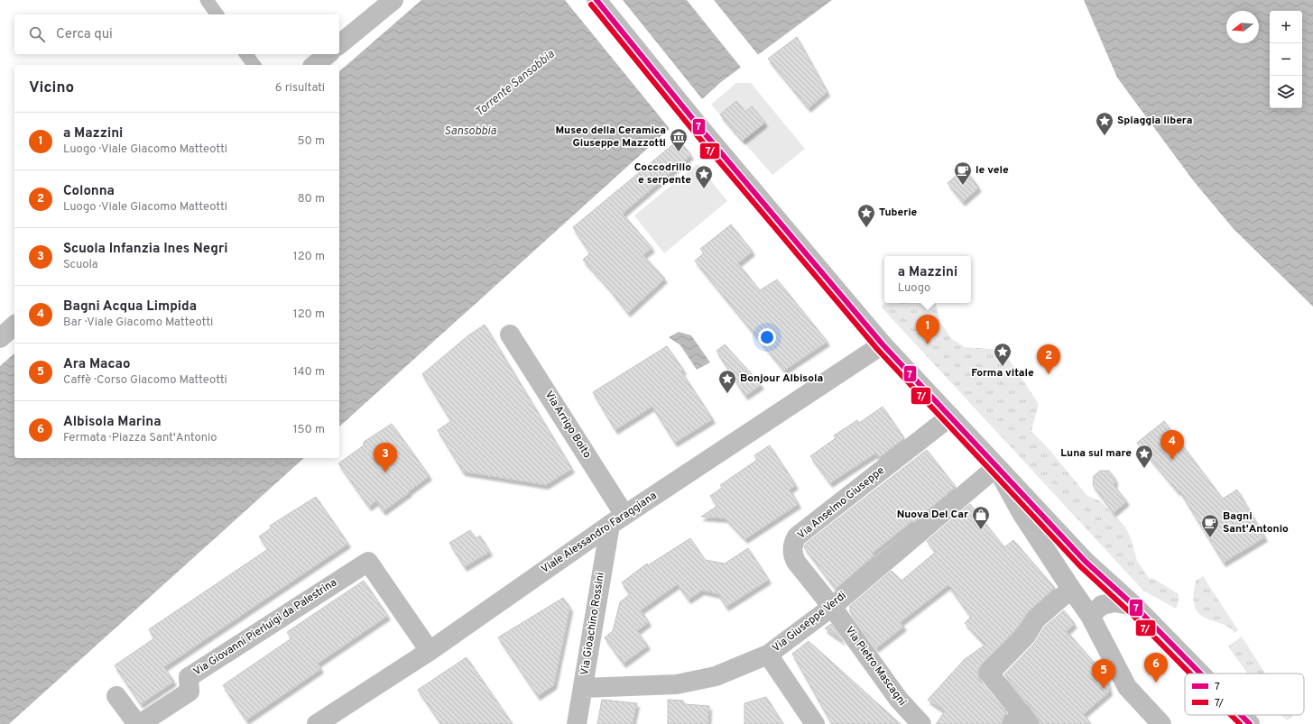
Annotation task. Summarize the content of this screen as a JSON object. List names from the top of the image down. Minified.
{"streets":{"street":["Via Arrigo Boito","Via Anselmo Giuseppe","Viale Alessandro Faraggiana","Via Giuseppe Verdi","Via Gioachino Rossini","Via Giovanni Pierluigi da Palestrina","Via Pietro Mascagni"]},"crossings":[["Via Arrigo Boito","Viale Alessandro Faraggiana"],["Via Arrigo Boito","Via Gioachino Rossini"],["Via Anselmo Giuseppe","Via Giuseppe Verdi"],["Via Anselmo Giuseppe","Via Pietro Mascagni"],["Viale Alessandro Faraggiana","Via Gioachino Rossini"],["Viale Alessandro Faraggiana","Via Giovanni Pierluigi da Palestrina"],["Via Giuseppe Verdi","Via Gioachino Rossini"],["Via Giuseppe Verdi","Via Pietro Mascagni"]],"water":["Torrente Sansobbia","Sansobbia"],"places":{"place":["Spiaggia libera","Coccodrillo e serpente","Tuberie","Forma vitale","Bonjour Albisola","Luna sul mare"],"museum":["Museo della Ceramica Giuseppe Mazzotti"],"cafe":["le vele","Bagni Sant'Antonio"],"shop":["Nuova Del Car"]},"lines":["transit line 7","transit line 7/"],"legend":["7","7/"],"north":"left","page":{"map_buttons":["+","−"],"search":"Cerca qui","heading":["Vicino","6 risultati"],"list":[{"mark":"1","name":"a Mazzini","note":"Luogo · Viale Giacomo Matteotti","value":"50 m"},{"mark":"2","name":"Colonna","note":"Luogo · Viale Giacomo Matteotti","value":"80 m"},{"mark":"3","name":"Scuola Infanzia Ines Negri","note":"Scuola","value":"120 m"},{"mark":"4","name":"Bagni Acqua Limpida","note":"Bar · Viale Giacomo Matteotti","value":"120 m"},{"mark":"5","name":"Ara Macao","note":"Caffè · Corso Giacomo Matteotti","value":"140 m"},{"mark":"6","name":"Albisola Marina","note":"Fermata · Piazza Sant'Antonio","value":"150 m"}],"popup":["a Mazzini","Luogo"],"pins":["1","2","4","3","6","5"]}}
